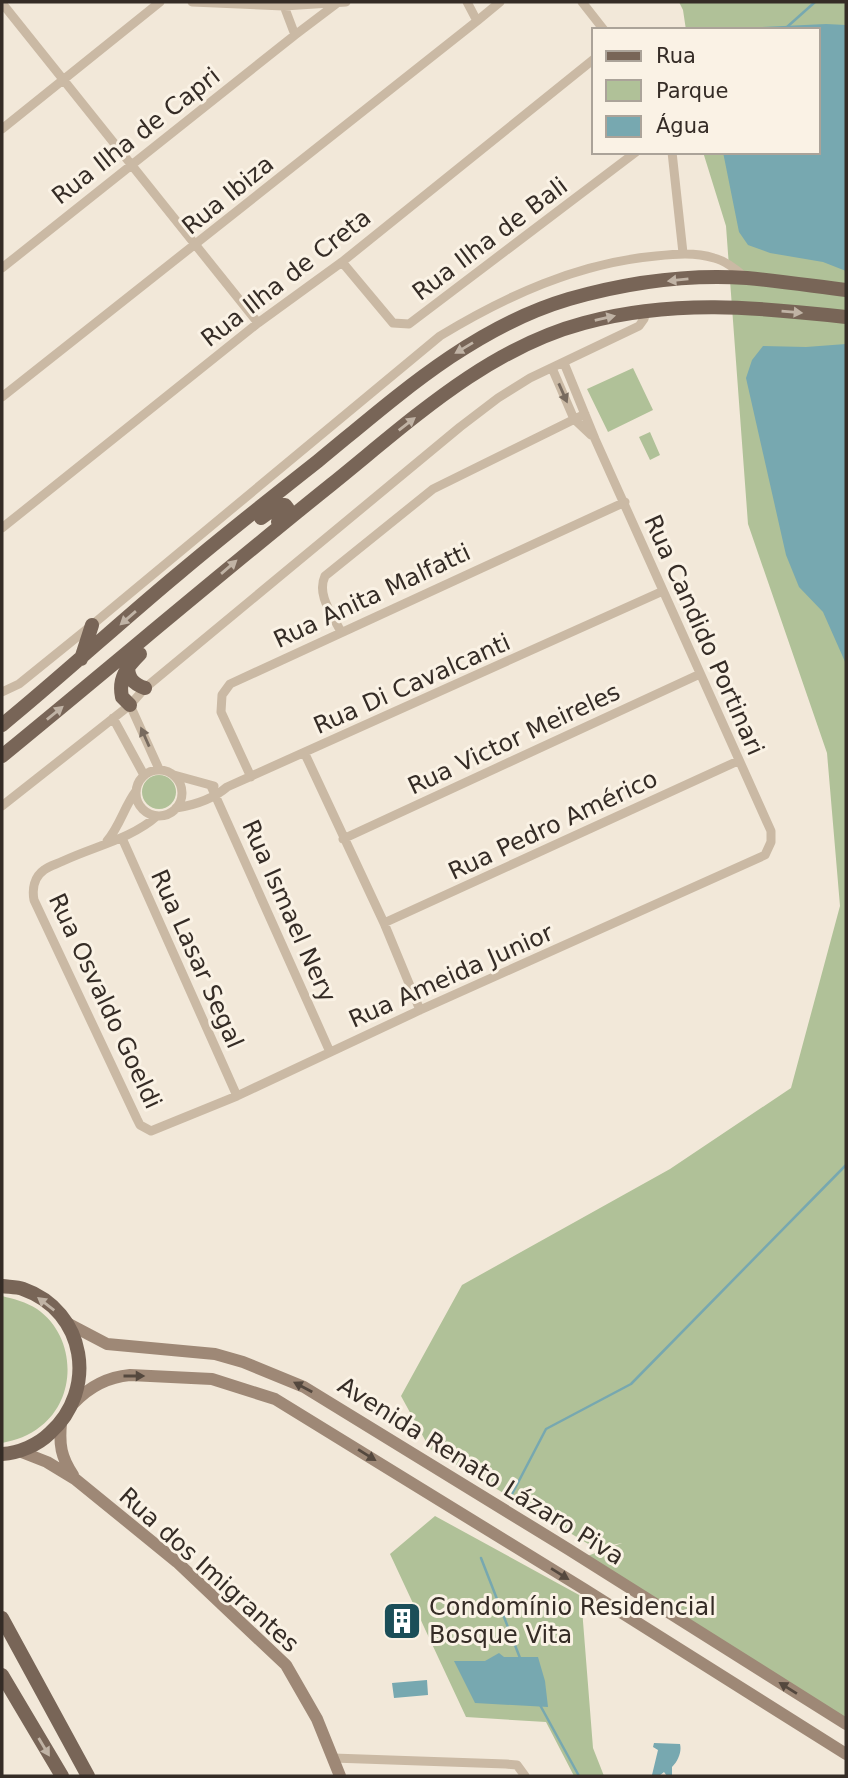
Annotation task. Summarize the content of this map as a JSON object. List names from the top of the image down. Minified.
{"streets":{"main road":["Avenida Renato Lázaro Piva","Rua dos Imigrantes"],"street":["Rua Ilha de Capri","Rua Ibiza","Rua Ilha de Bali","Rua Ilha de Creta","Rua Anita Malfatti","Rua Candido Portinari","Rua Di Cavalcanti","Rua Victor Meireles","Rua Pedro Américo","Rua Ismael Nery","Rua Lasar Segal","Rua Ameida Junior","Rua Osvaldo Goeldi"]},"crossings":[["Rua Ilha de Bali","Rua Ilha de Creta"],["Rua Anita Malfatti","Rua Candido Portinari"],["Rua Anita Malfatti","Rua Di Cavalcanti"],["Rua Candido Portinari","Rua Di Cavalcanti"],["Rua Candido Portinari","Rua Victor Meireles"],["Rua Candido Portinari","Rua Pedro Américo"],["Rua Candido Portinari","Rua Ameida Junior"],["Rua Di Cavalcanti","Rua Ismael Nery"],["Rua Ismael Nery","Rua Ameida Junior"],["Rua Lasar Segal","Rua Ameida Junior"],["Rua Ameida Junior","Rua Osvaldo Goeldi"]],"places":{"building":["Condomínio Residencial Bosque Vita"]},"legend":["Rua","Parque","Água"]}
